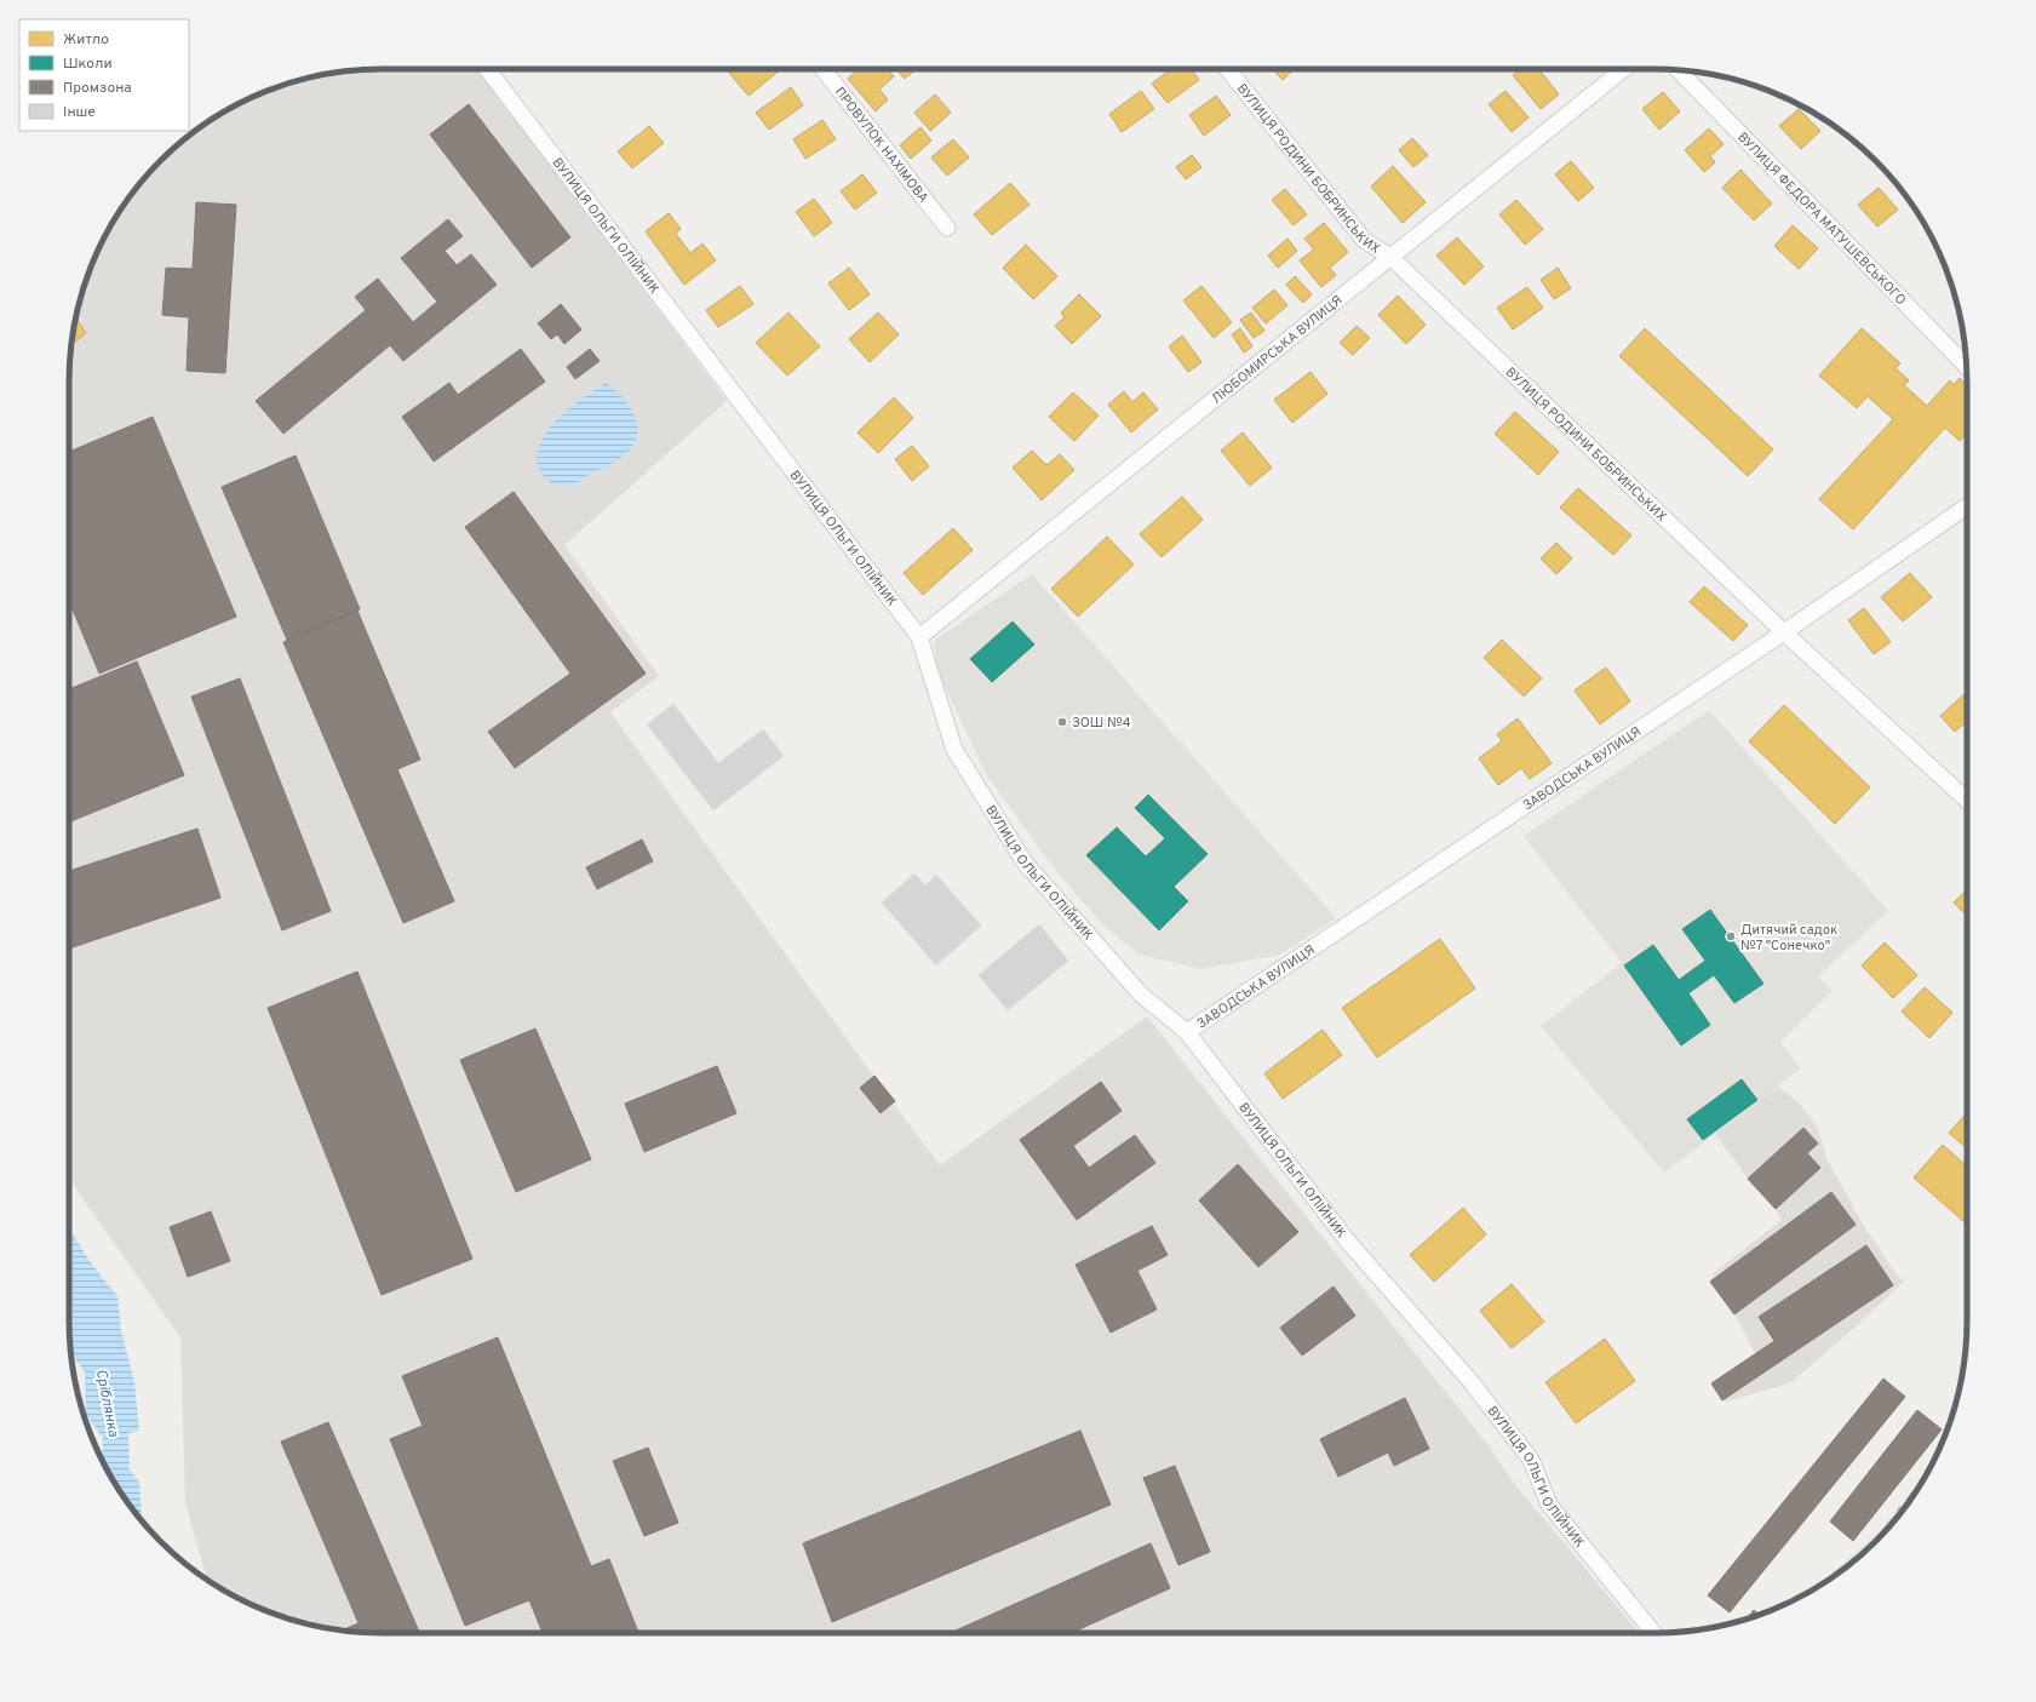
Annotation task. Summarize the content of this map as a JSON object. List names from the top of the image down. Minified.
{"streets":{"street":["ПРОВУЛОК НАХІМОВА","ВУЛИЦЯ РОДИНИ БОБРИНСЬКИХ","ВУЛИЦЯ ФЕДОРА МАТУШЕВСЬКОГО","ВУЛИЦЯ ОЛЬГИ ОЛІЙНИК","ЛЮБОМИРСЬКА ВУЛИЦЯ","ЗАВОДСЬКА ВУЛИЦЯ"]},"crossings":[["ВУЛИЦЯ РОДИНИ БОБРИНСЬКИХ","ЛЮБОМИРСЬКА ВУЛИЦЯ"],["ВУЛИЦЯ РОДИНИ БОБРИНСЬКИХ","ЗАВОДСЬКА ВУЛИЦЯ"],["ВУЛИЦЯ ОЛЬГИ ОЛІЙНИК","ЛЮБОМИРСЬКА ВУЛИЦЯ"],["ВУЛИЦЯ ОЛЬГИ ОЛІЙНИК","ЗАВОДСЬКА ВУЛИЦЯ"]],"water":["Сріблянка"],"places":["ЗОШ №4","Дитячий садок №7 \"Сонечко\""],"legend":["Житло","Школи","Промзона","Інше"]}
